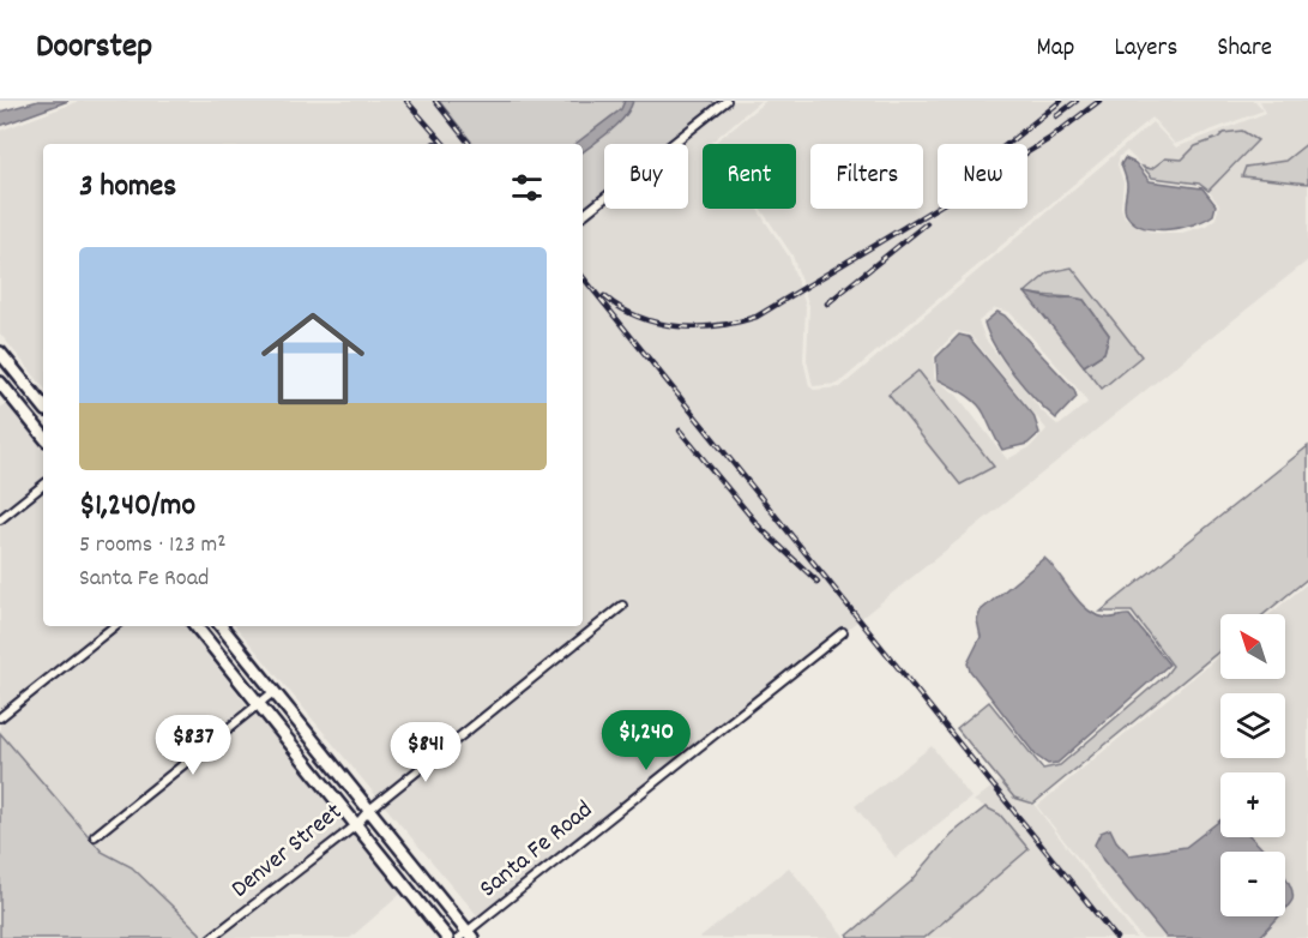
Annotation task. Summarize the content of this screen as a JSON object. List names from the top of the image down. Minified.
{"streets":{"street":["Santa Fe Road","Denver Street"]},"north":"top left","page":{"header":"Doorstep","nav":["Map","Layers","Share"],"chip":["Buy","Rent","Filters","New"],"heading":"3 homes","list":[{"name":"$1,240/mo","note":"5 rooms · 123 m² · Santa Fe Road"}],"map_buttons":["+","−"],"price":["$1,240","$837","$841"]}}
